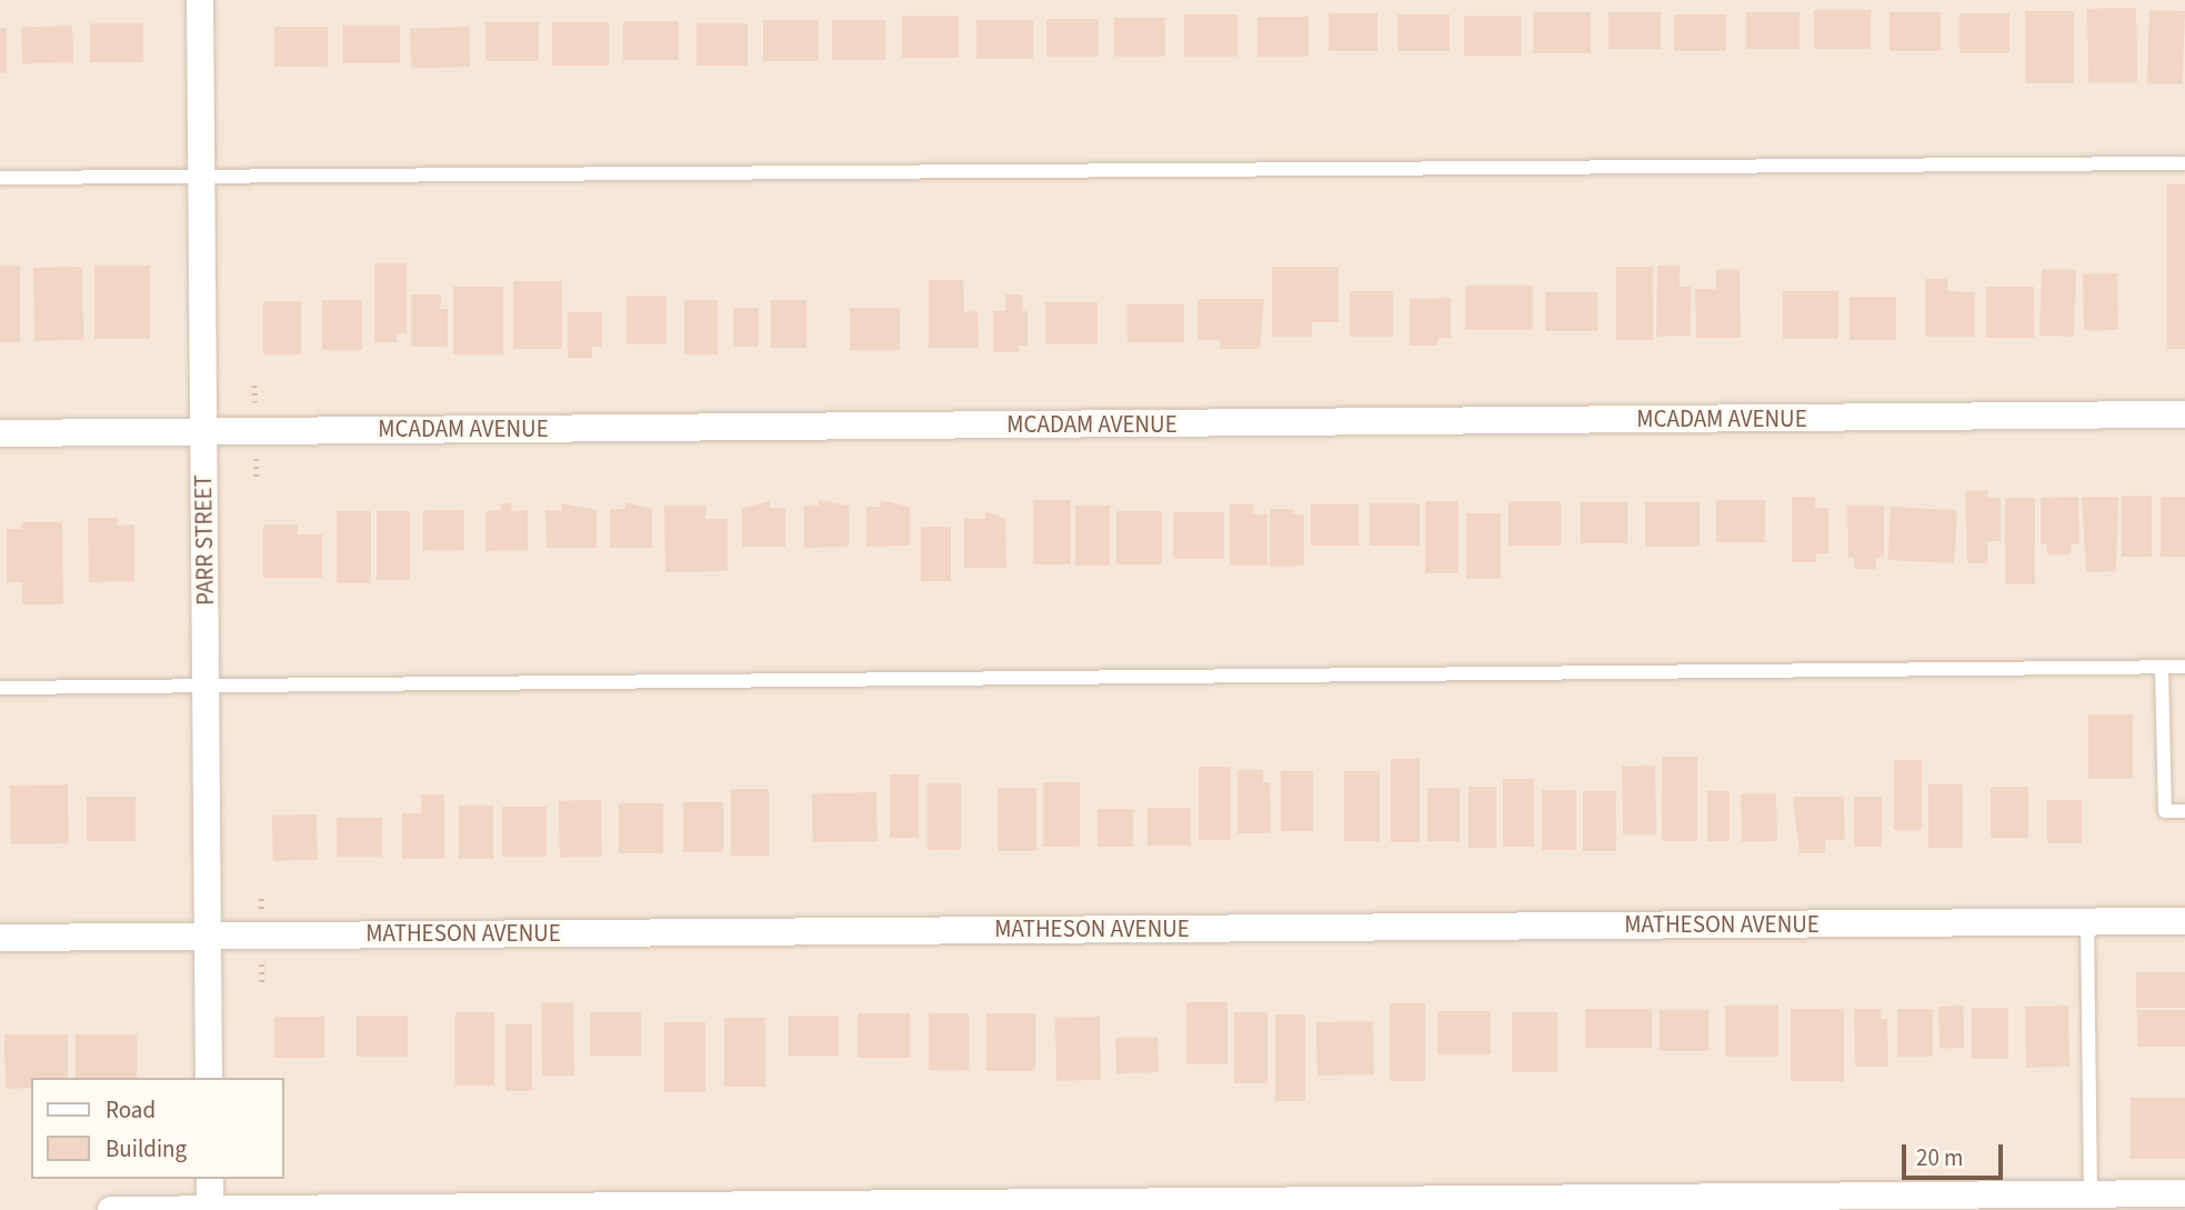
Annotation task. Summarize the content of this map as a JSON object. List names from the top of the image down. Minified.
{"streets":{"street":["MCADAM AVENUE","PARR STREET","MATHESON AVENUE"]},"crossings":[["MCADAM AVENUE","PARR STREET"],["PARR STREET","MATHESON AVENUE"]],"legend":["Road","Building"],"scale_bar":"20 m"}
